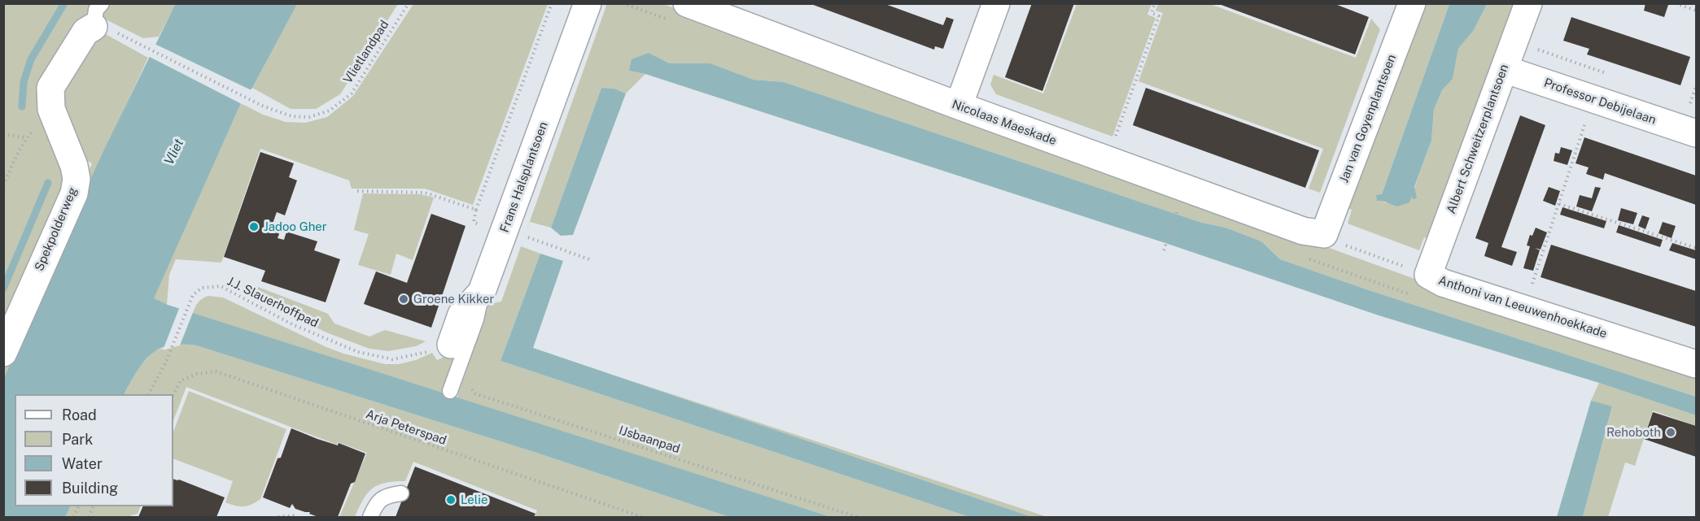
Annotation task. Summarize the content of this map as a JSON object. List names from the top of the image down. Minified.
{"streets":{"street":["Professor Debijelaan","Jan van Goyenplantsoen","Nicolaas Maeskade","Albert Schweitzerplantsoen","Frans Halsplantsoen","Spekpolderweg","Anthoni van Leeuwenhoekkade"],"path":["Vlietlandpad","J.J. Slauerhoffpad","Arja Peterspad","IJsbaanpad"]},"crossings":[["Professor Debijelaan","Albert Schweitzerplantsoen"],["Jan van Goyenplantsoen","Nicolaas Maeskade"],["Jan van Goyenplantsoen","Anthoni van Leeuwenhoekkade"],["Nicolaas Maeskade","Anthoni van Leeuwenhoekkade"],["Albert Schweitzerplantsoen","Anthoni van Leeuwenhoekkade"],["Frans Halsplantsoen","J.J. Slauerhoffpad"],["Frans Halsplantsoen","IJsbaanpad"],["J.J. Slauerhoffpad","IJsbaanpad"]],"water":["Vliet"],"places":["Jadoo Gher","Groene Kikker","Rehoboth","Lelie"],"legend":["Road","Park","Water","Building"]}
